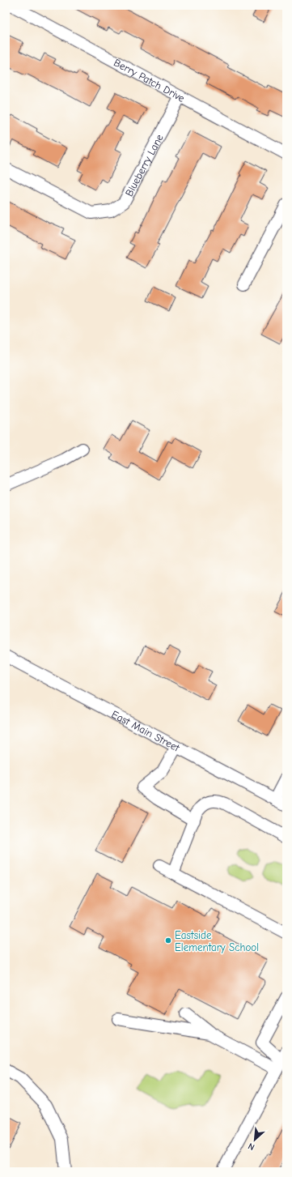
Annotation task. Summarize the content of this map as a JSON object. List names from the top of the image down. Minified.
{"streets":{"street":["Berry Patch Drive","Blueberry Lane","East Main Street"]},"crossings":[["Berry Patch Drive","Blueberry Lane"]],"places":["Eastside Elementary School"],"north":"bottom left"}
